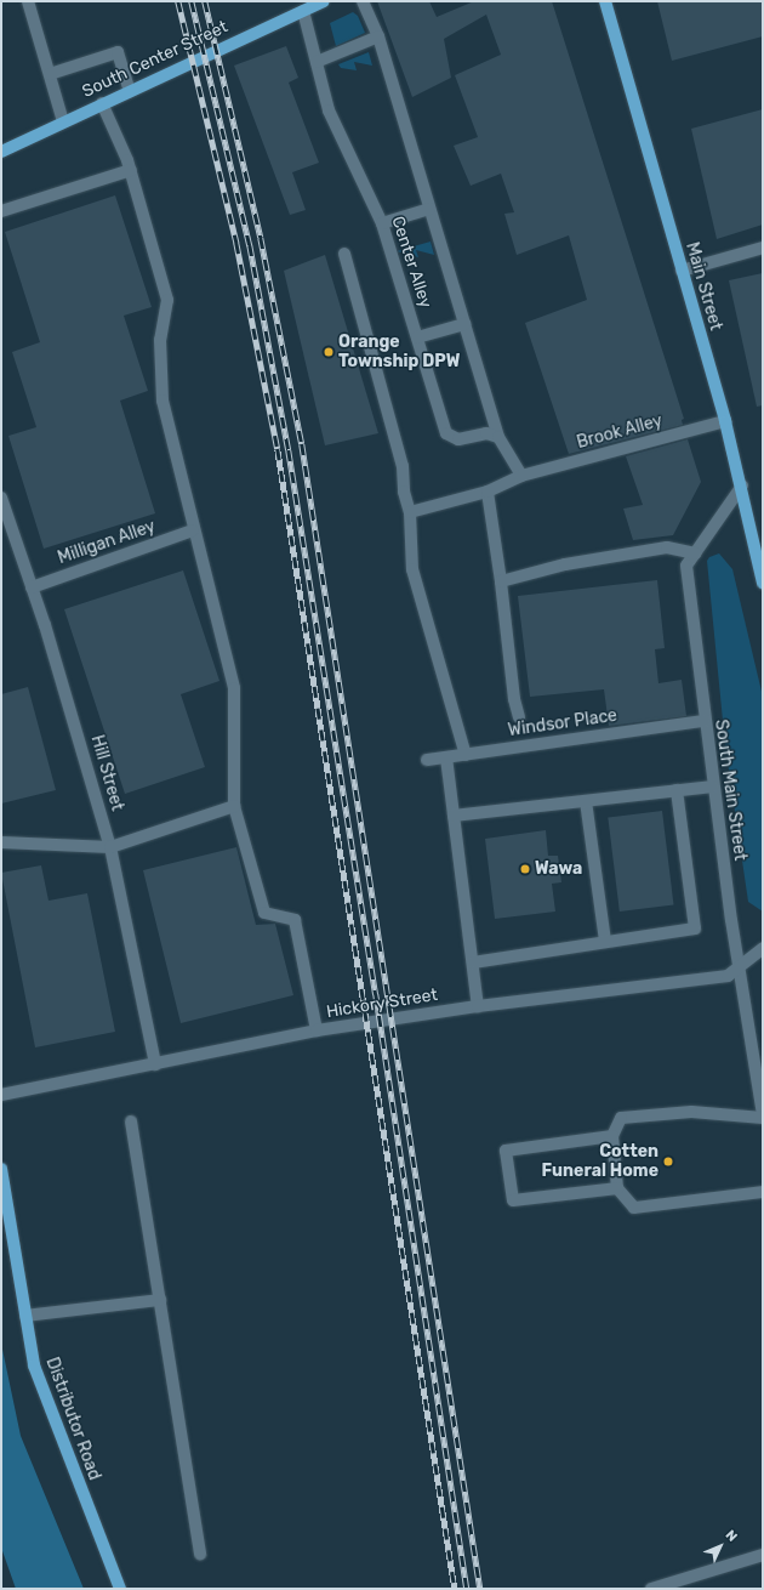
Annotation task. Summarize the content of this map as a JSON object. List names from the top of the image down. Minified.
{"streets":{"main road":["South Center Street","Main Street","Distributor Road"],"street":["Center Alley","Brook Alley","Milligan Alley","Windsor Place","Hill Street","South Main Street","Hickory Street"]},"crossings":[["South Center Street","Center Alley"],["Main Street","Brook Alley"],["Main Street","South Main Street"],["Milligan Alley","Hill Street"],["Windsor Place","South Main Street"],["Hill Street","Hickory Street"],["South Main Street","Hickory Street"]],"places":["Orange Township DPW","Wawa","Cotten Funeral Home"],"north":"top right"}
